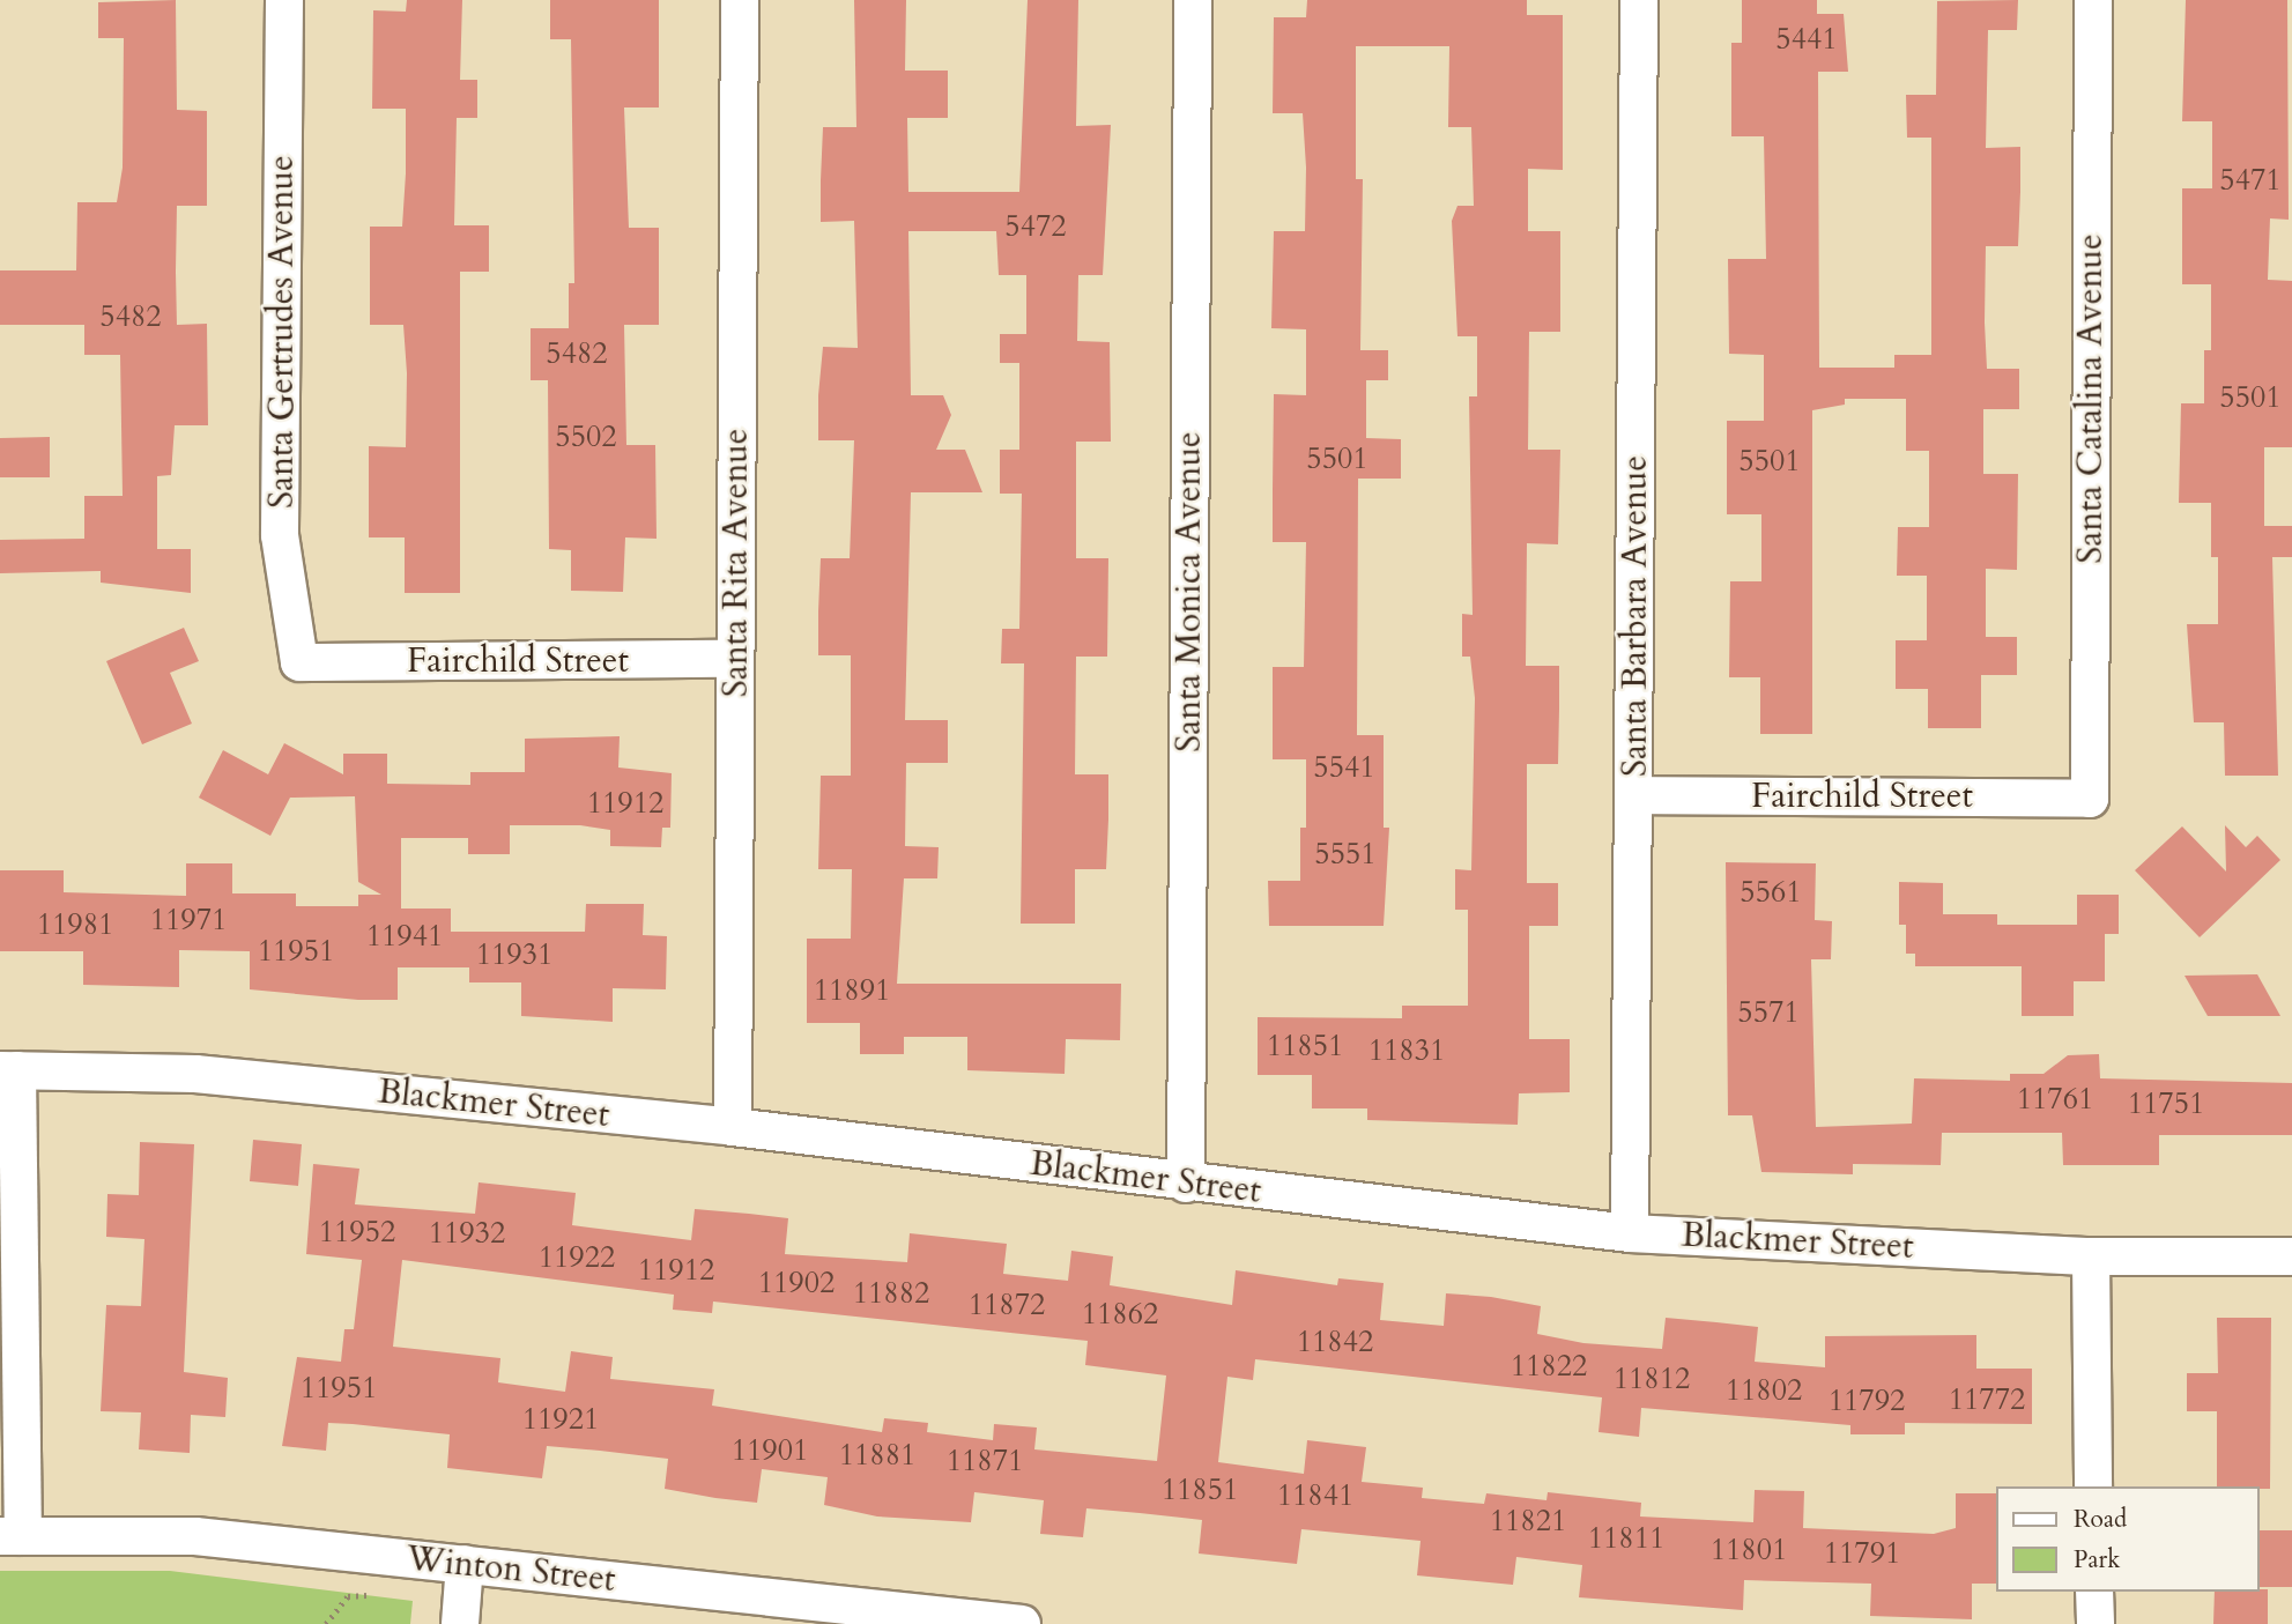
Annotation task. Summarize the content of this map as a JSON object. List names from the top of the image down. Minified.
{"streets":{"street":["Santa Gertrudes Avenue","Santa Catalina Avenue","Santa Rita Avenue","Santa Monica Avenue","Santa Barbara Avenue","Fairchild Street","Blackmer Street","Winton Street"]},"crossings":[["Santa Gertrudes Avenue","Fairchild Street"],["Santa Catalina Avenue","Fairchild Street"],["Santa Rita Avenue","Fairchild Street"],["Santa Rita Avenue","Blackmer Street"],["Santa Monica Avenue","Blackmer Street"],["Santa Barbara Avenue","Fairchild Street"],["Santa Barbara Avenue","Blackmer Street"]],"house_numbers":["5441","5471","5472","5482","5482","5501","5502","5501","5501","5541","11912","5551","5561","11971","11981","11941","11951","11931","11891","5571","11851","11831","11761","11751","11952","11932","11922","11912","11902","11882","11872","11862","11842","11822","11812","11951","11802","11772","11792","11921","11901","11881","11871","11851","11841","11821","11811","11801","11791"],"legend":["Road","Park"]}
